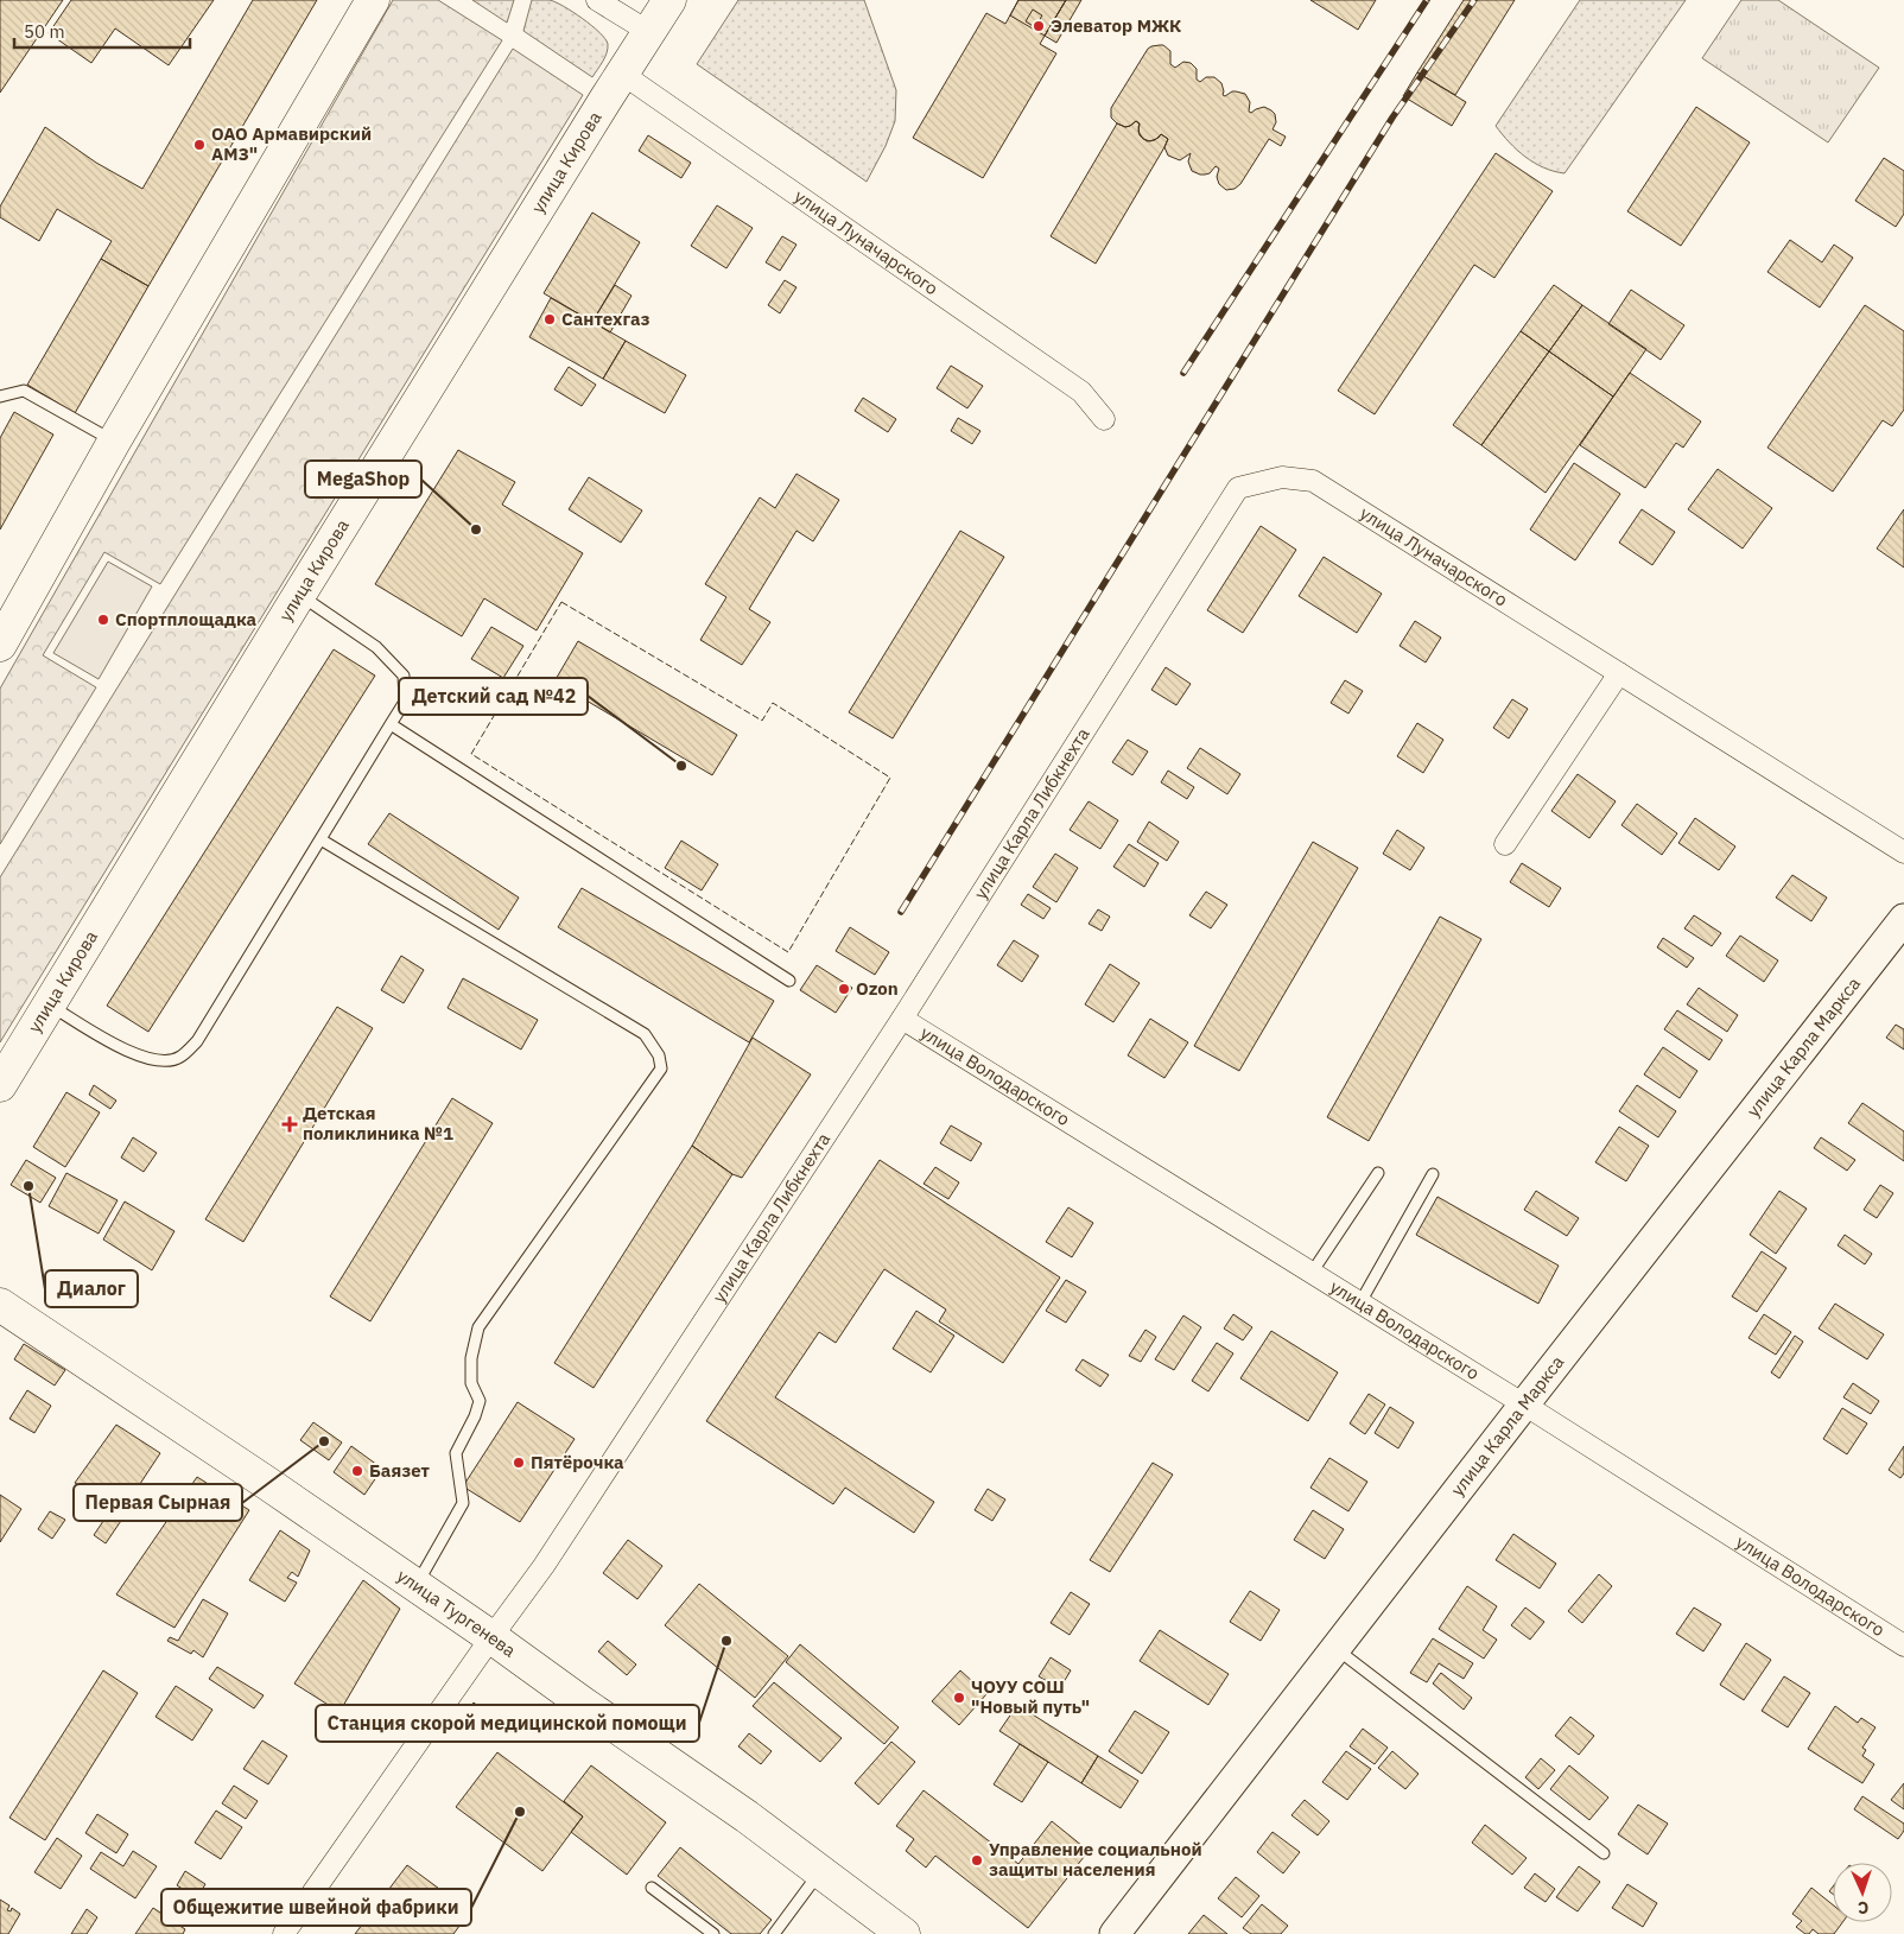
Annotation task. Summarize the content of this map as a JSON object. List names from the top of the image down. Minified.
{"streets":{"main road":["улица Кирова","улица Тургенева"],"street":["улица Луначарского","улица Карла Либкнехта","улица Карла Маркса","улица Володарского"]},"crossings":[["улица Кирова","улица Луначарского"],["улица Луначарского","улица Карла Либкнехта"],["улица Карла Либкнехта","улица Володарского"],["улица Карла Либкнехта","улица Тургенева"],["улица Карла Маркса","улица Володарского"]],"places":{"other":["Элеватор МЖК","ОАО Армавирский АМЗ\"","Сантехгаз","MegaShop","Спортплощадка","Детский сад №42","Ozon","Диалог","Первая Сырная","Пятёрочка","Баязет","Станция скорой медицинской помощи","ЧОУУ СОШ \"Новый путь\"","Общежитие швейной фабрики","Управление социальной защиты населения"],"health":["Детская поликлиника №1"]},"scale_bar":"50 m","north":"bottom"}
